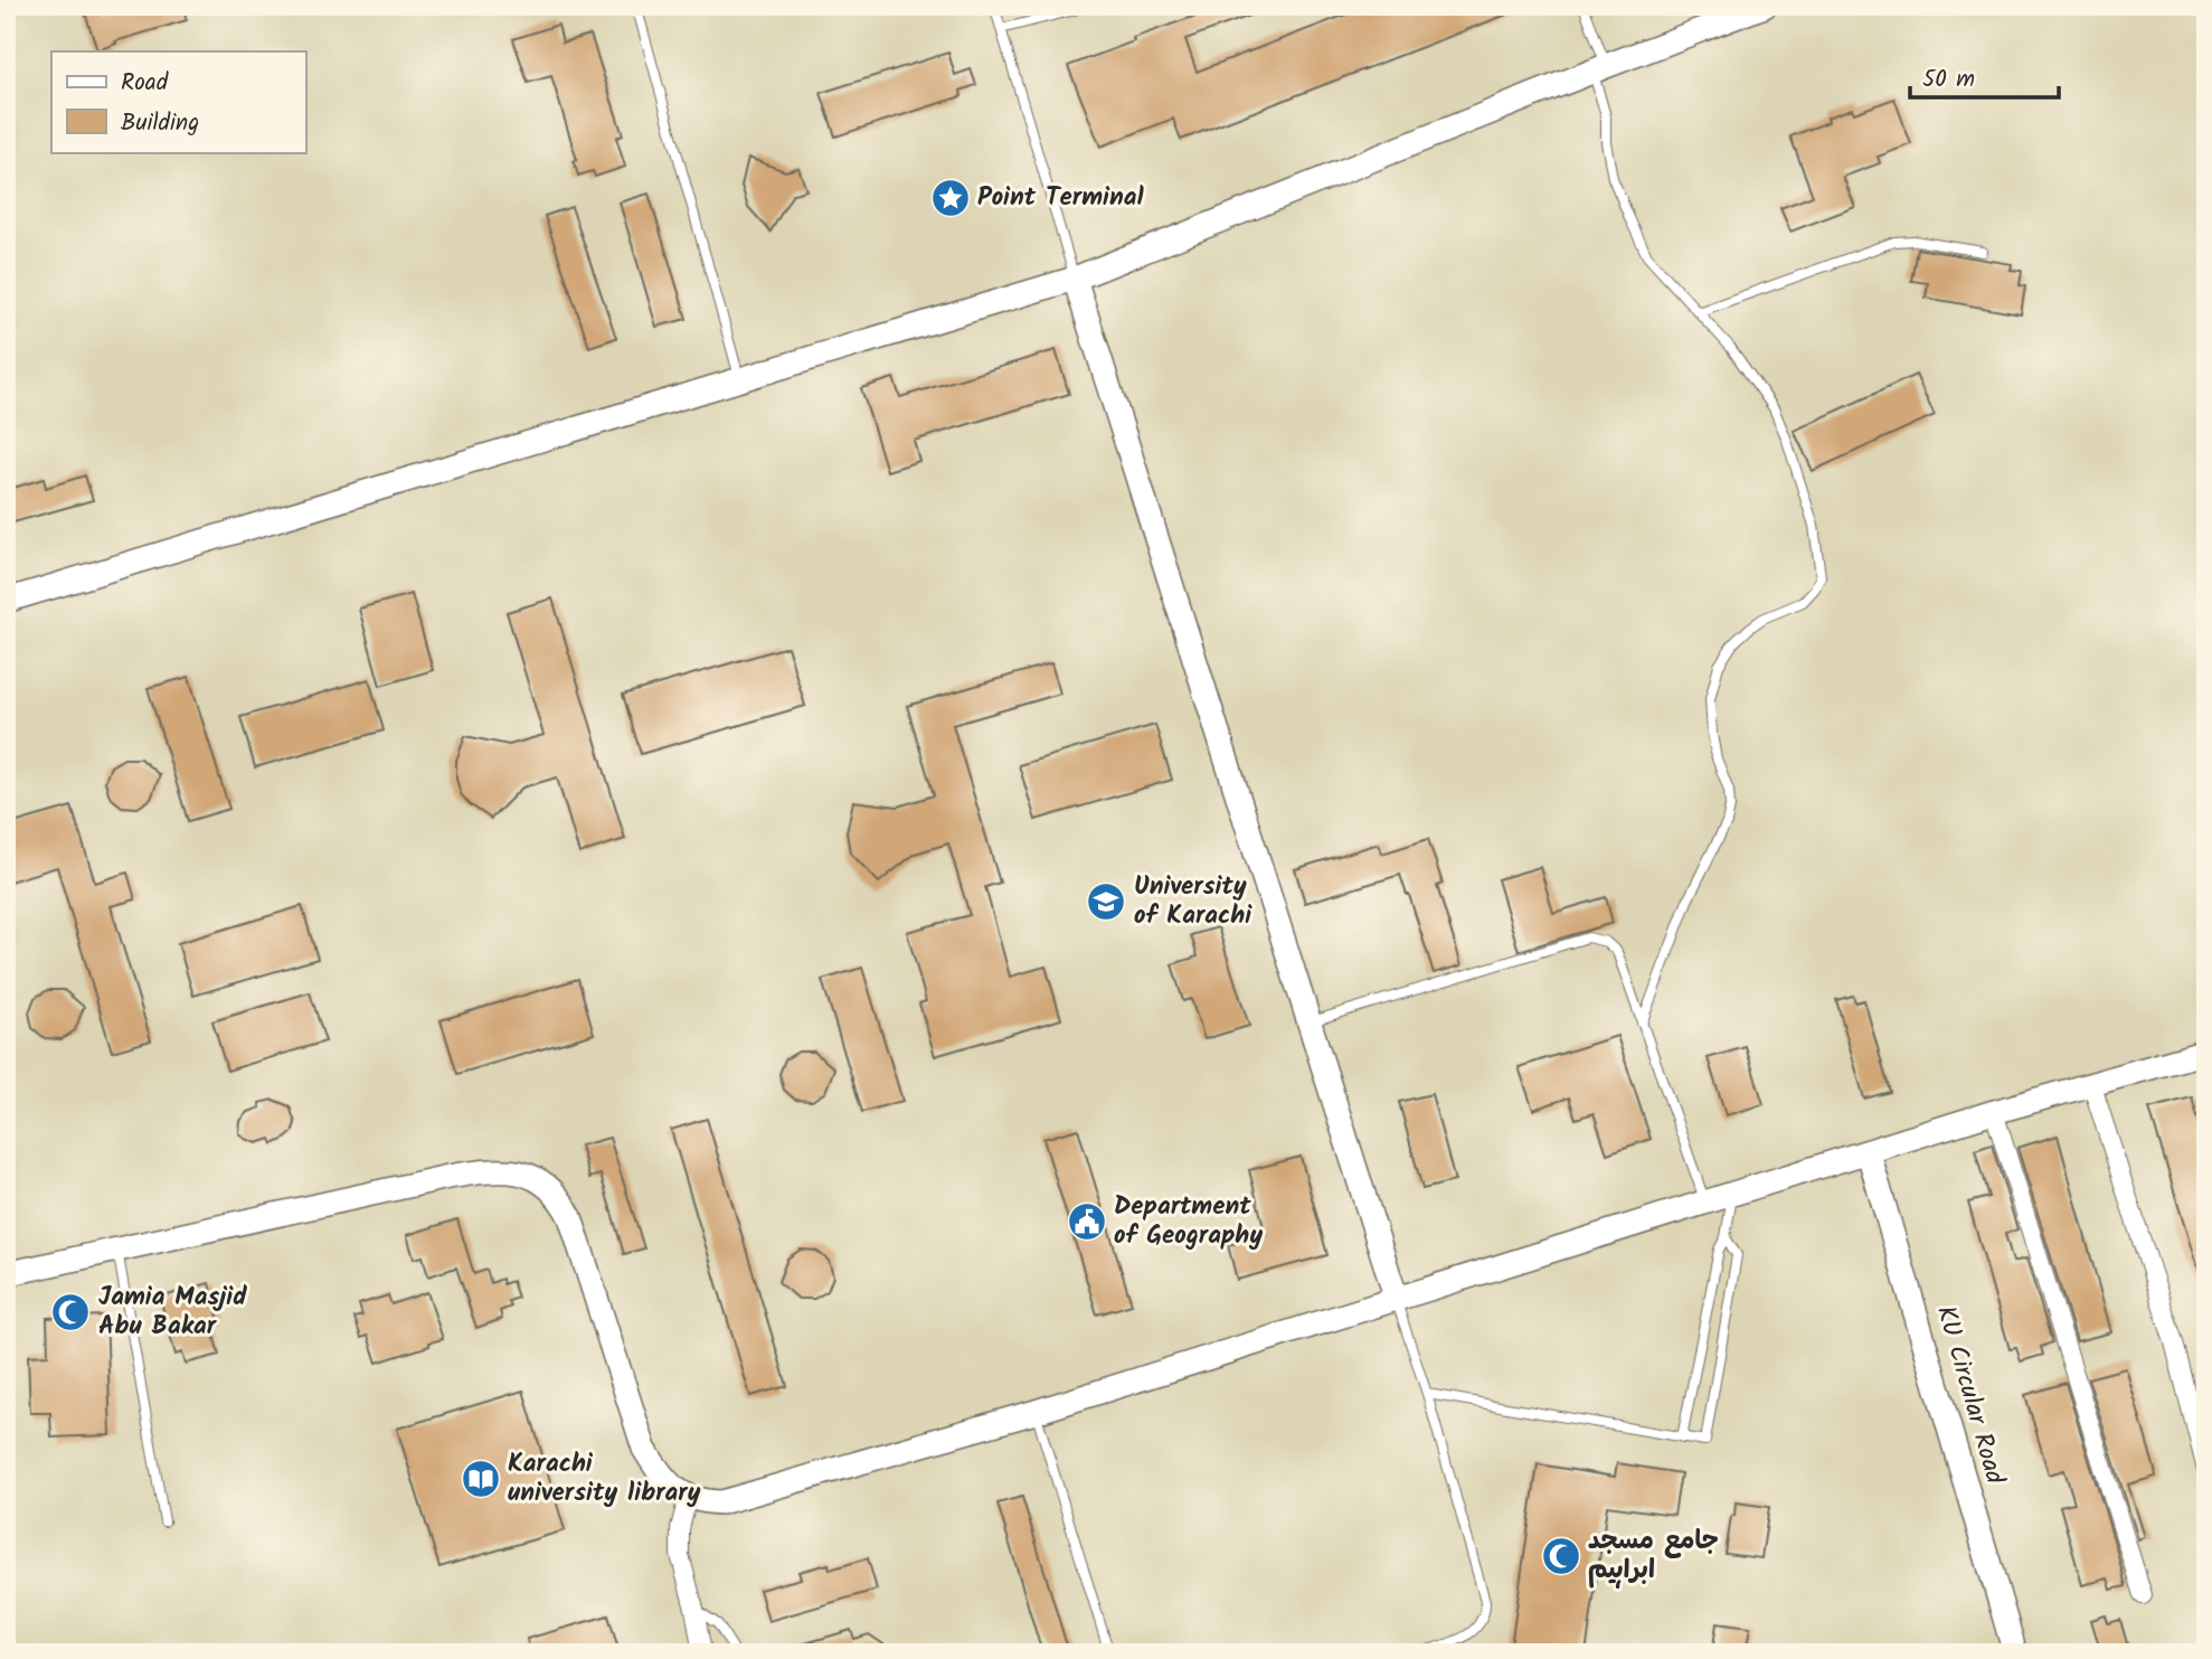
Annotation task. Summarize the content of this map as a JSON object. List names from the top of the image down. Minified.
{"streets":{"street":["KU Circular Road"]},"places":{"place":["Point Terminal"],"school or university":["University of Karachi"],"public building":["Department of Geography"],"mosque":["Jamia Masjid Abu Bakar","جامع مسجد ابراہیم"],"library":["Karachi university library"]},"legend":["Road","Building"],"scale_bar":"50 m"}
